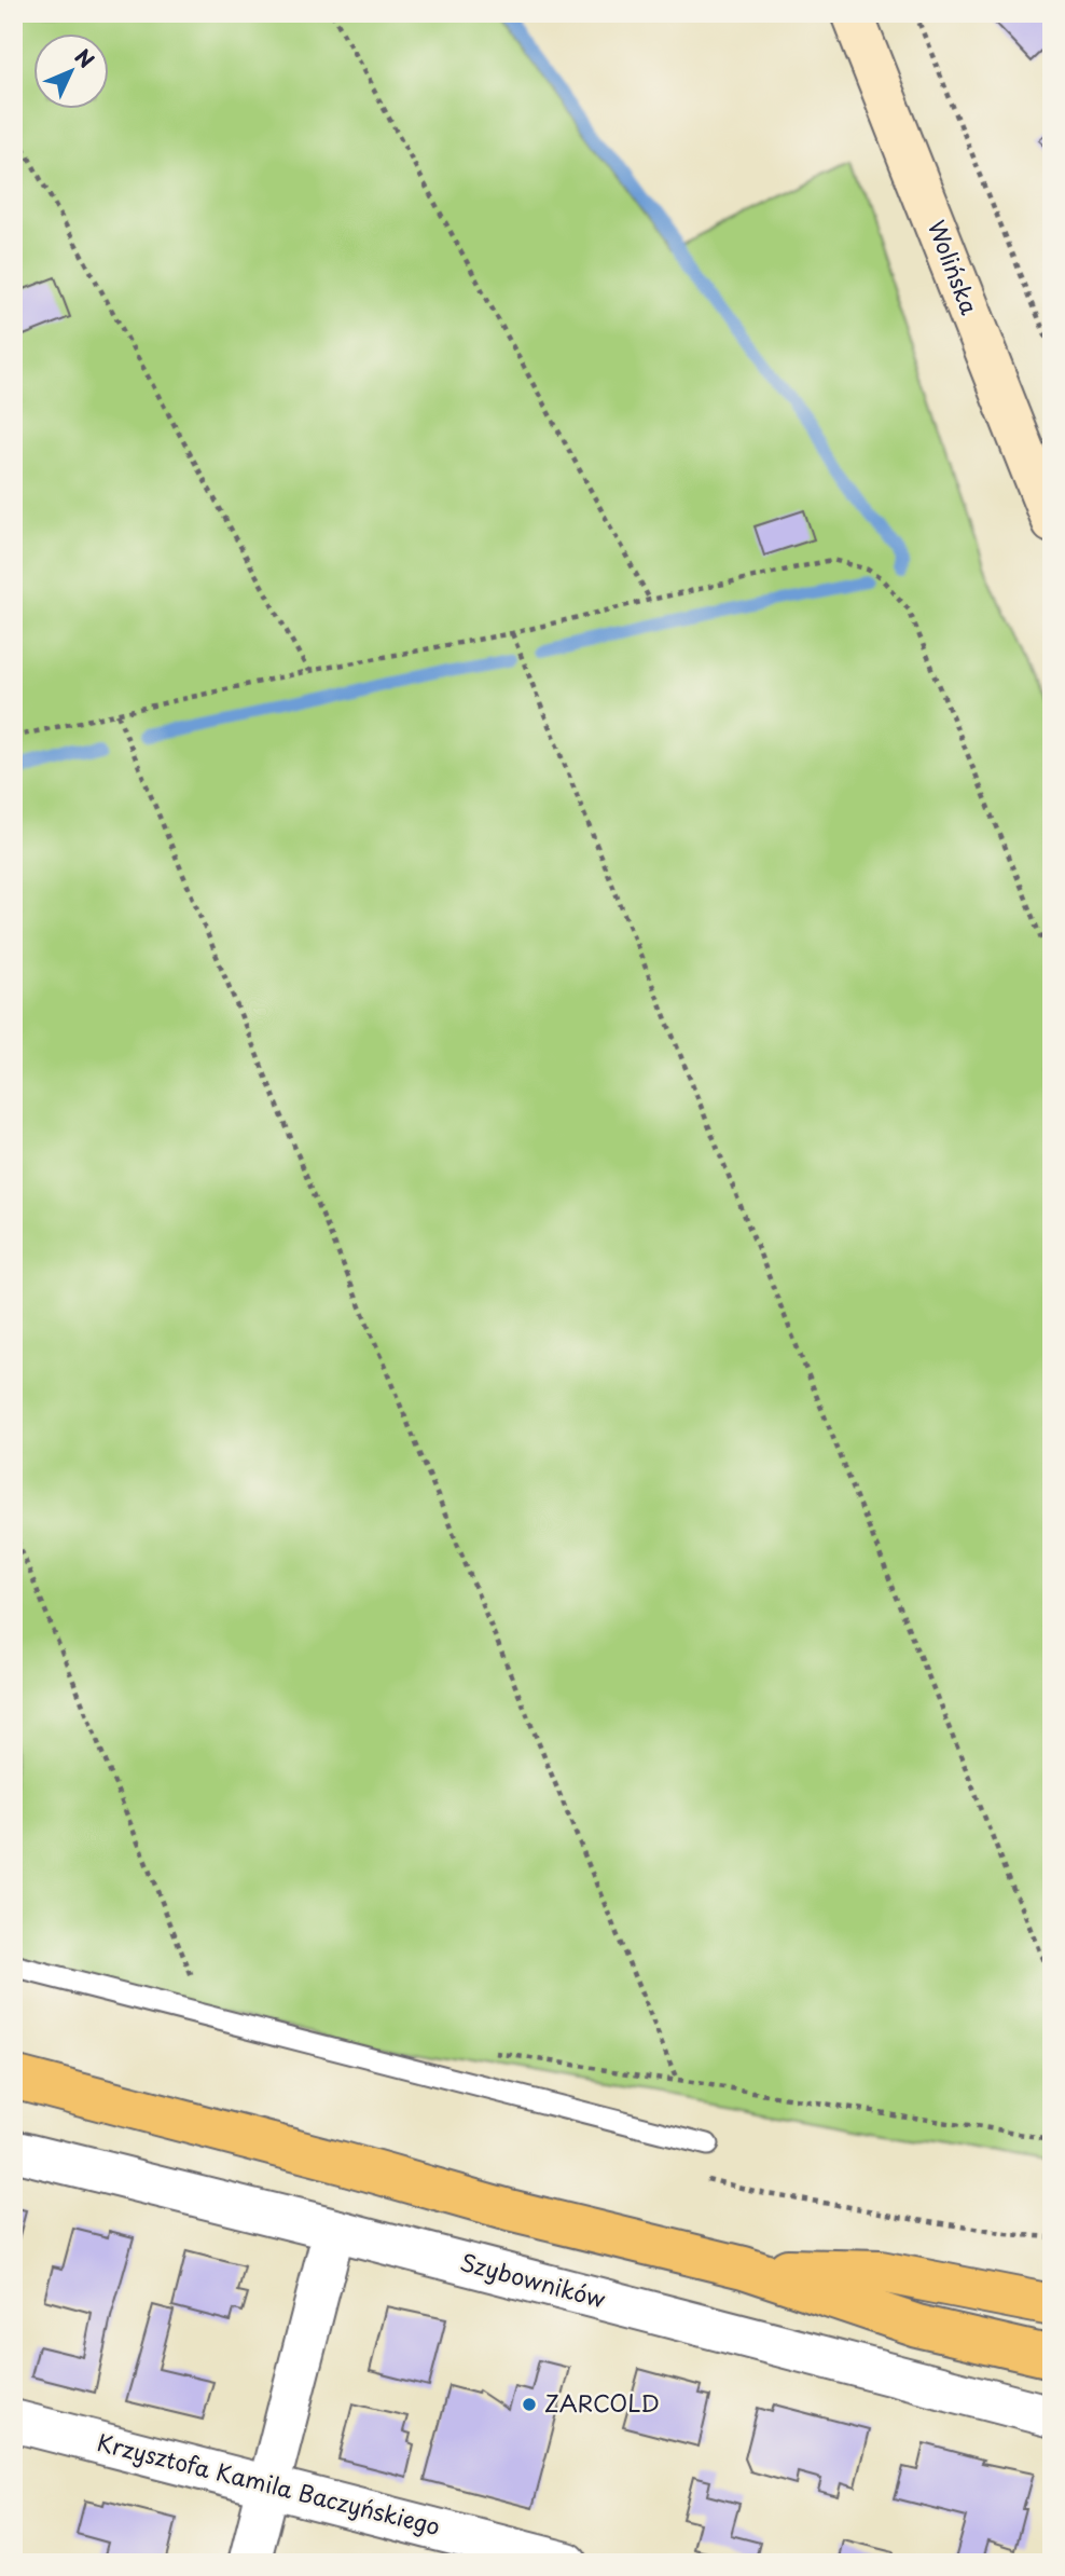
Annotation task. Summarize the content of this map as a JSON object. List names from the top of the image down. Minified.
{"streets":{"street":["Wolińska","Szybowników","Krzysztofa Kamila Baczyńskiego"]},"places":["ZARCOLD"],"north":"top right"}
